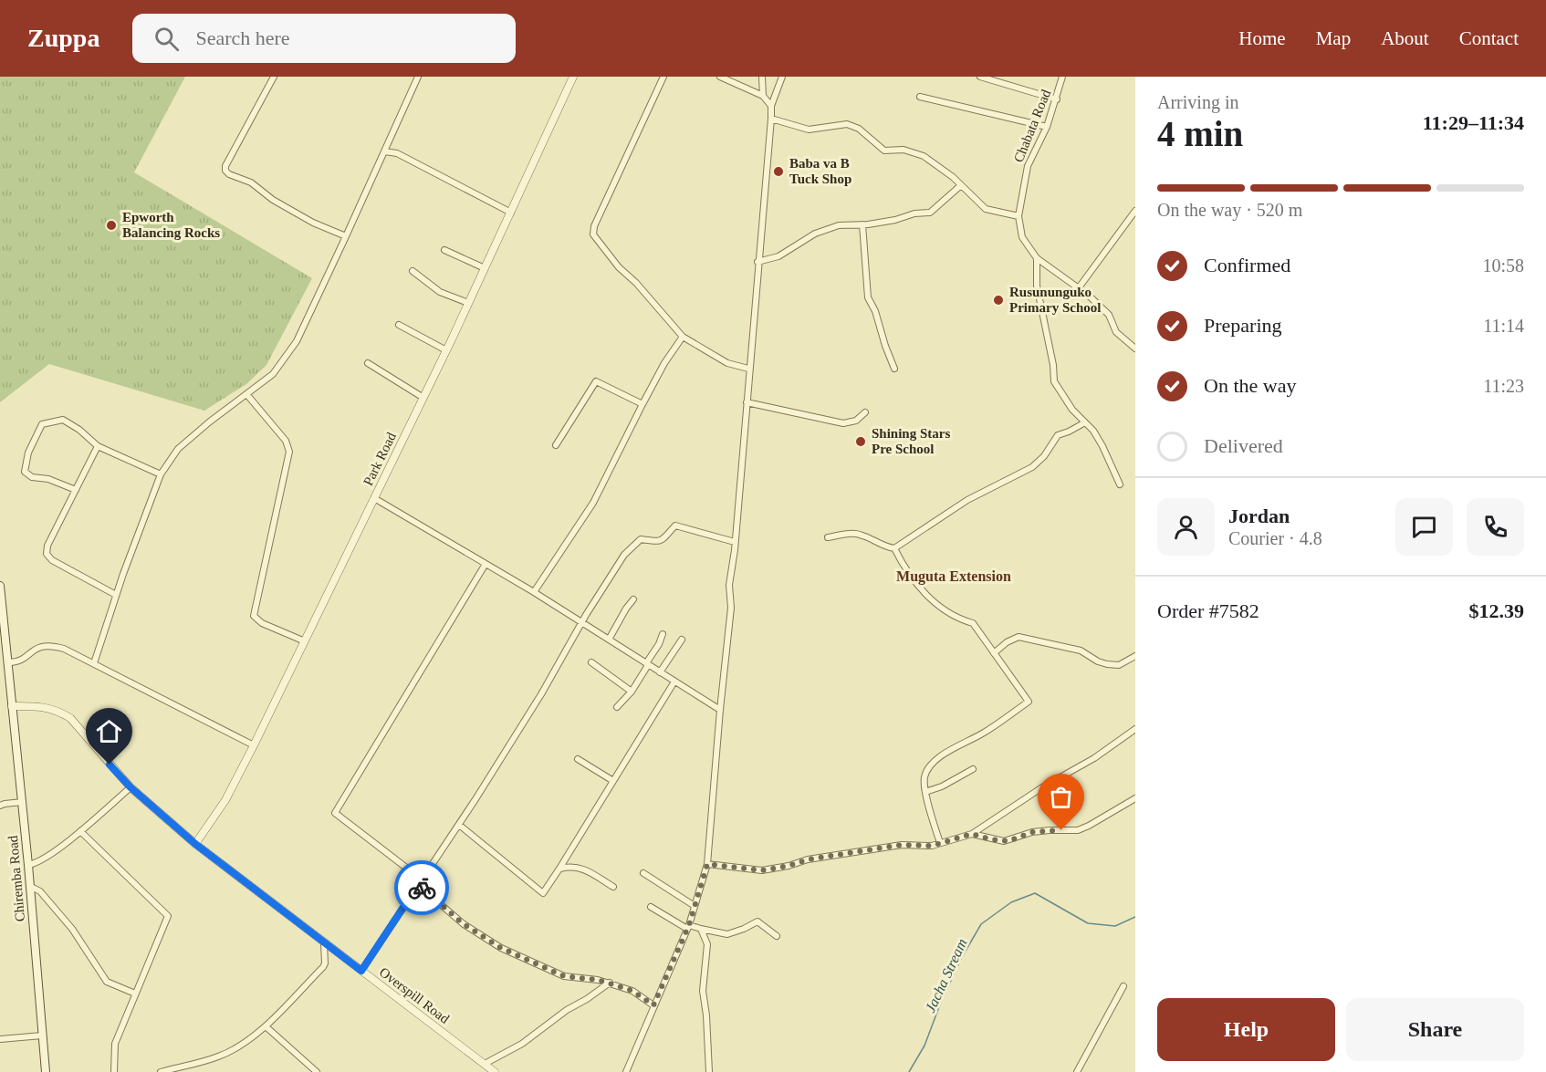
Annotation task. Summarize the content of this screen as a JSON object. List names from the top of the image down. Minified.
{"streets":{"main road":["Chiremba Road"],"street":["Chabata Road","Park Road","Overspill Road"]},"crossings":[["Park Road","Overspill Road"],["Chiremba Road","Overspill Road"]],"districts":["Muguta Extension"],"water":["Jacha Stream"],"places":["Baba va B Tuck Shop","Epworth Balancing Rocks","Rusununguko Primary School","Shining Stars Pre School"],"page":{"header":"Zuppa","search":"Search here","nav":["Home","Map","About","Contact"],"heading":["4 min","Arriving in","11:29–11:34"],"panel":["Jordan","Courier · 4.8","Order #7582","$12.39"],"bar":"On the way · 520 m","list":[["Confirmed","10:58"],["Preparing","11:14"],["On the way","11:23"],"Delivered"],"buttons":["Help","Share"]}}
